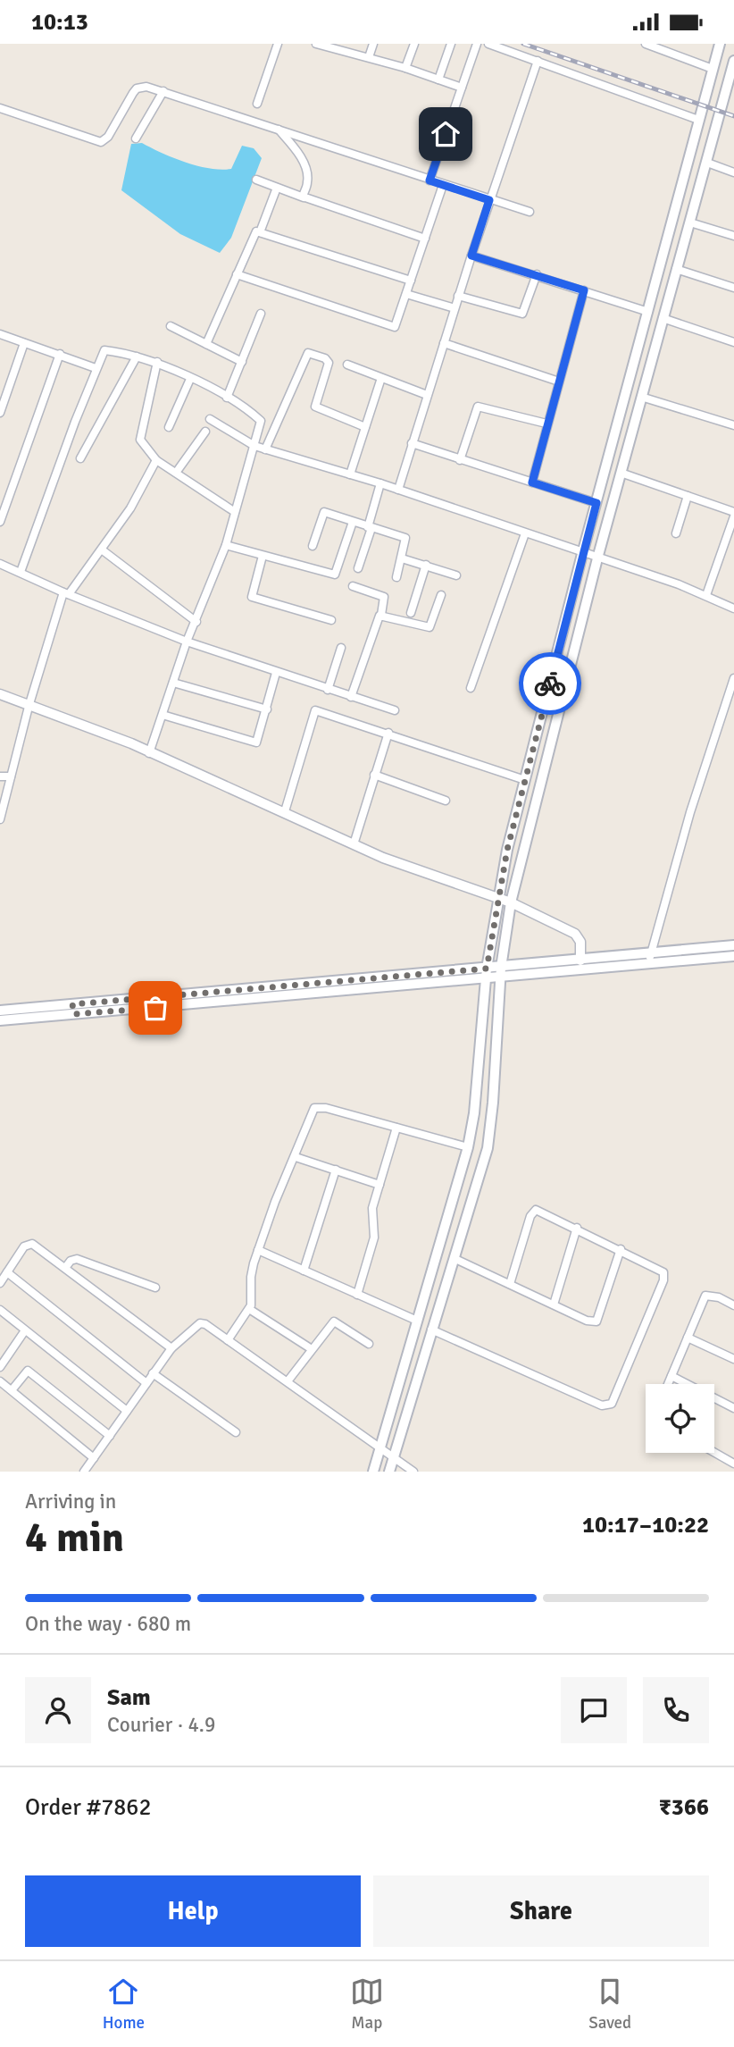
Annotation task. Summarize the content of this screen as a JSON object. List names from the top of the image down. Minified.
{"page":{"status":"10:13","heading":["4 min","Arriving in","10:17–10:22"],"panel":["Sam","Courier · 4.9","Order #7862","₹366"],"bar":"On the way · 680 m","buttons":["Help","Share"],"tabs":["Home","Map","Saved"]}}
